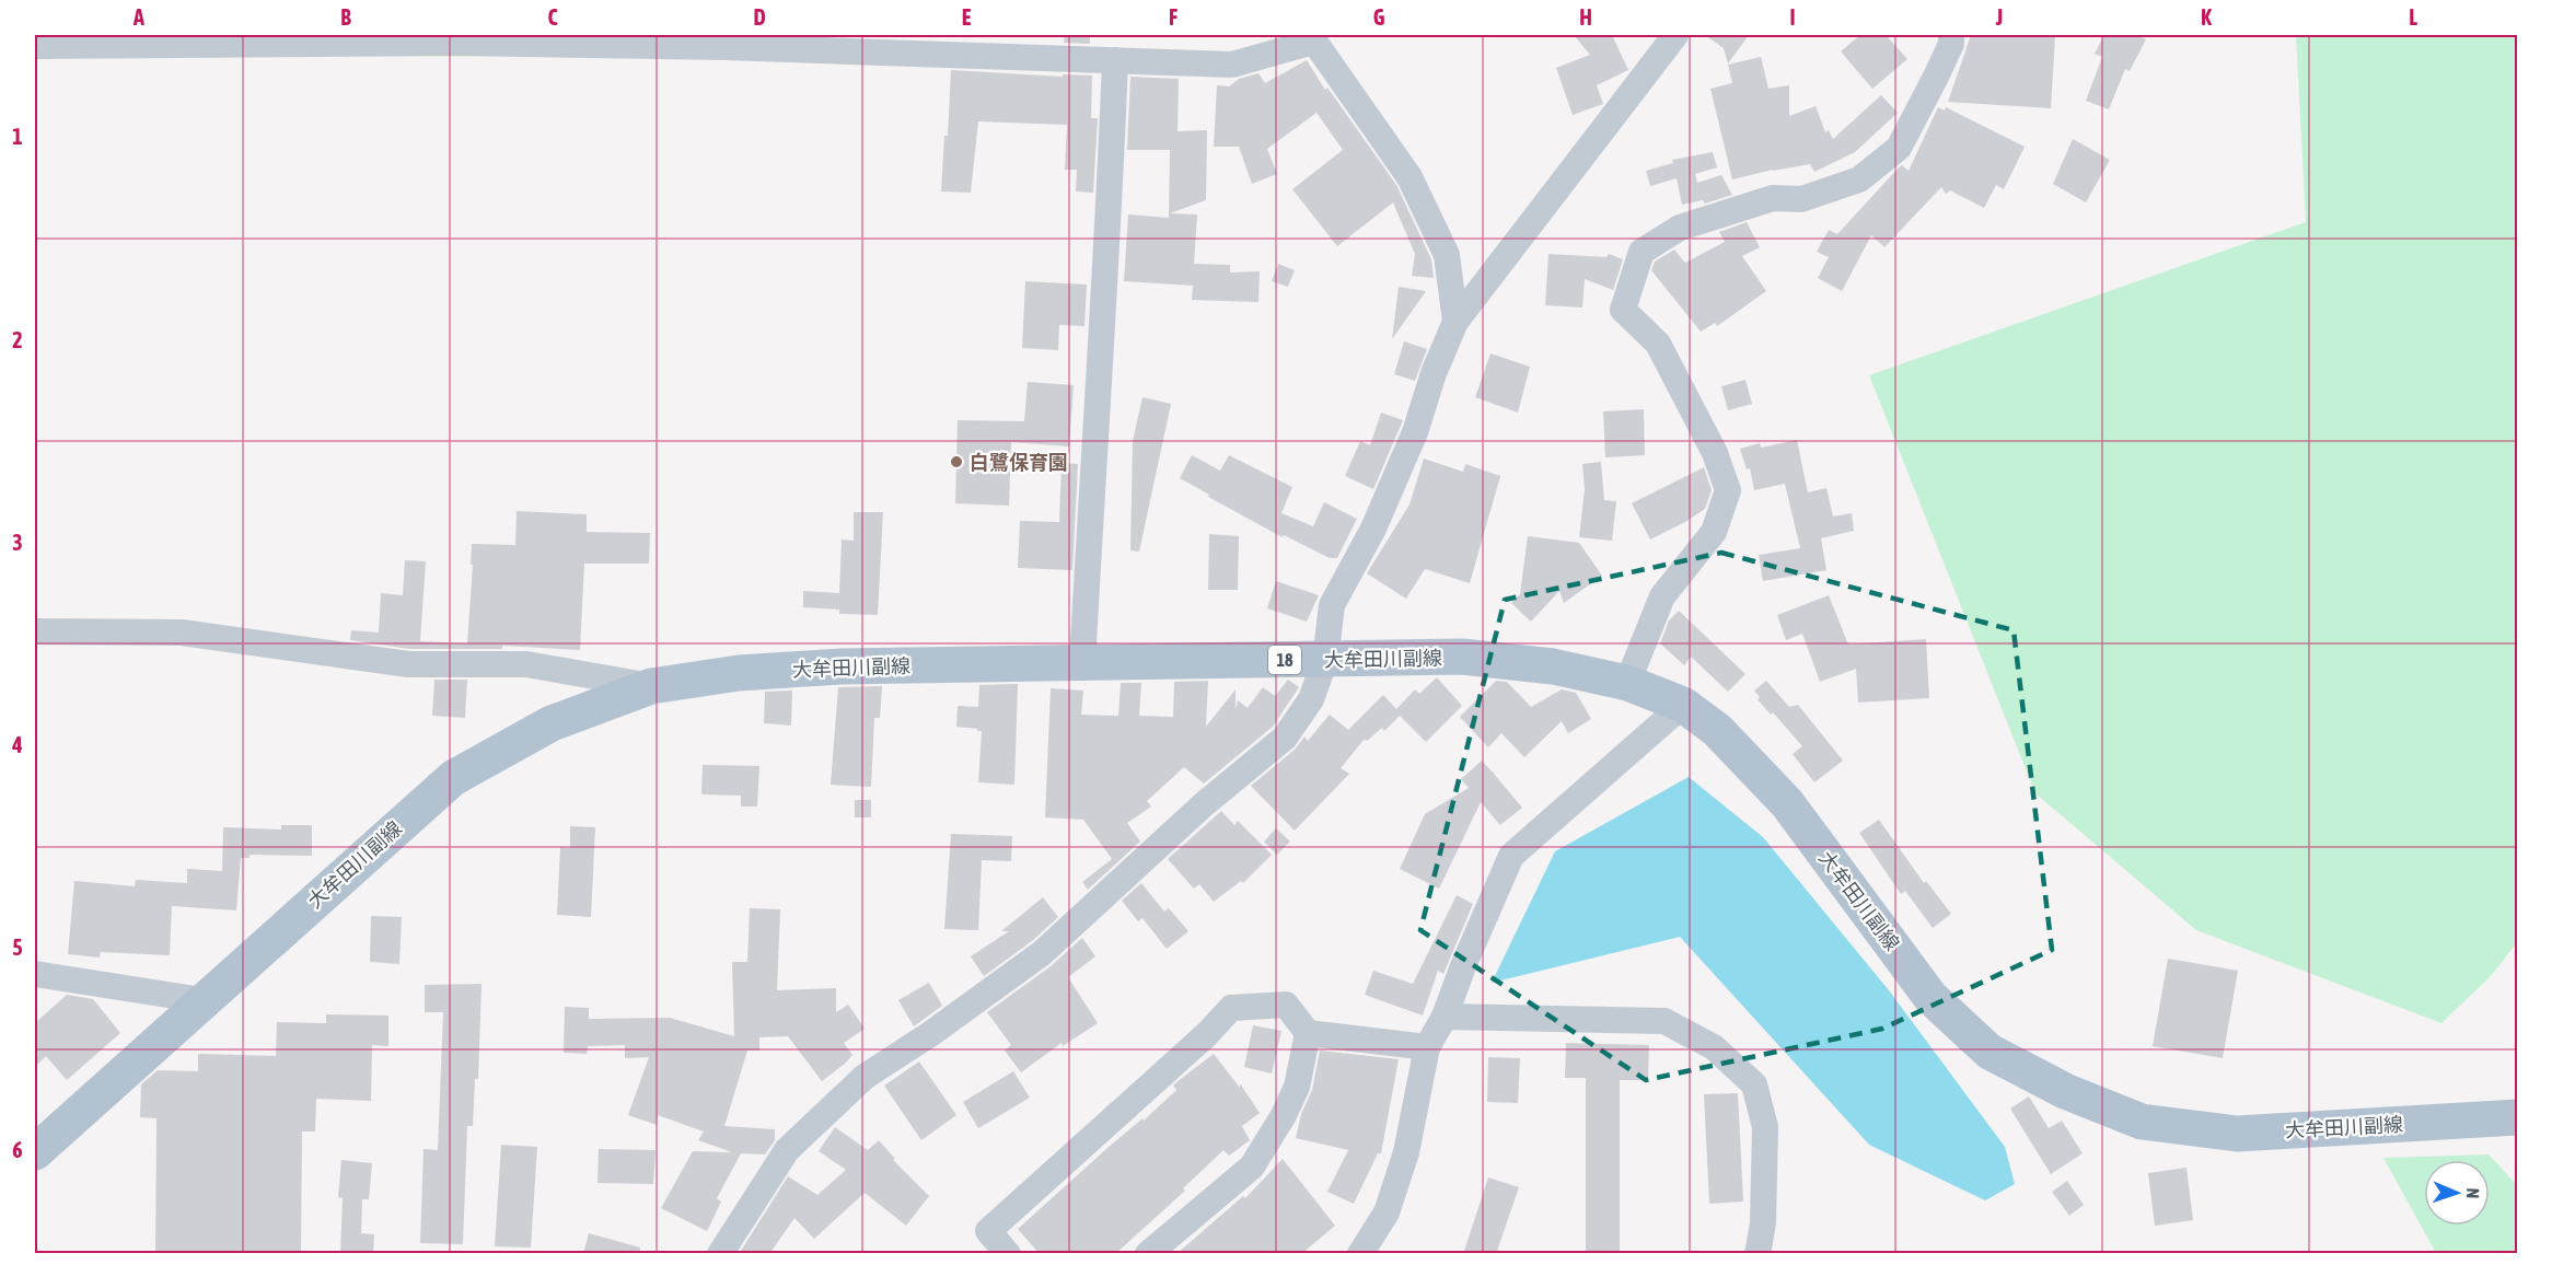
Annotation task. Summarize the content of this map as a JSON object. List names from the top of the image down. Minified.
{"streets":{"main road":["大牟田川副線","18"]},"places":["白鷺保育園"],"north":"right","grid":{"columns":["A","B","C","D","E","F","G","H","I","J","K","L"],"rows":["1","2","3","4","5","6"]}}
